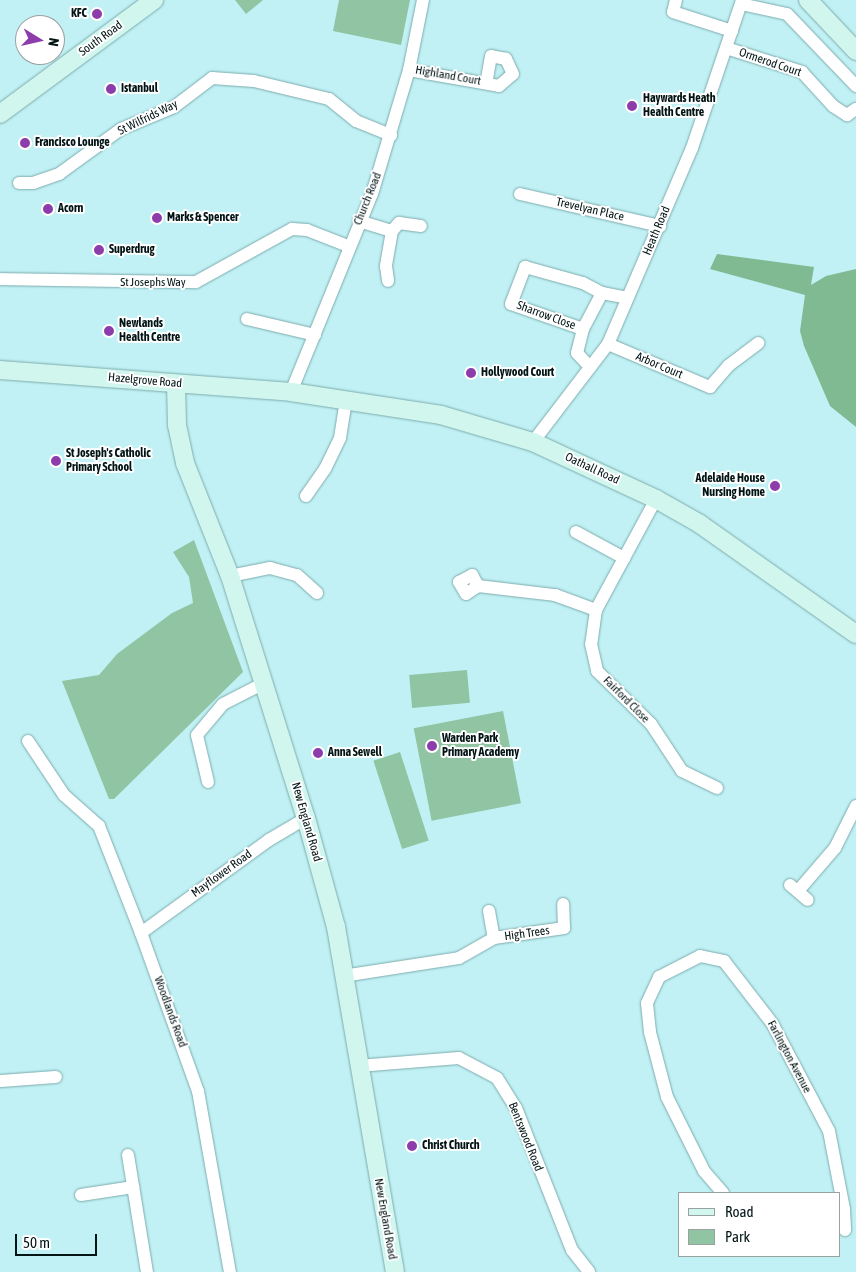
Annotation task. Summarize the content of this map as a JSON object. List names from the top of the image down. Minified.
{"streets":{"main road":["South Road","Hazelgrove Road","Oathall Road","New England Road"],"street":["Ormerod Court","Highland Court","St Wilfrids Way","Church Road","Trevelyan Place","Heath Road","St Josephs Way","Sharrow Close","Arbor Court","Fairford Close","Mayflower Road","High Trees","Woodlands Road","Farlington Avenue","Bentswood Road"]},"crossings":[["Ormerod Court","Heath Road"],["Highland Court","Church Road"],["St Wilfrids Way","Church Road"],["Church Road","St Josephs Way"],["Church Road","Hazelgrove Road"],["Church Road","Oathall Road"],["Trevelyan Place","Heath Road"],["Heath Road","Sharrow Close"],["Heath Road","Arbor Court"],["Heath Road","Oathall Road"],["Hazelgrove Road","Oathall Road"],["Hazelgrove Road","New England Road"],["Oathall Road","Fairford Close"],["New England Road","Mayflower Road"],["New England Road","High Trees"],["New England Road","Bentswood Road"],["Mayflower Road","Woodlands Road"]],"places":["KFC","Istanbul","Haywards Heath Health Centre","Francisco Lounge","Acorn","Marks & Spencer","Superdrug","Newlands Health Centre","Hollywood Court","St Joseph's Catholic Primary School","Adelaide House Nursing Home","Warden Park Primary Academy","Anna Sewell","Christ Church"],"legend":["Road","Park"],"scale_bar":"50 m","north":"right"}
